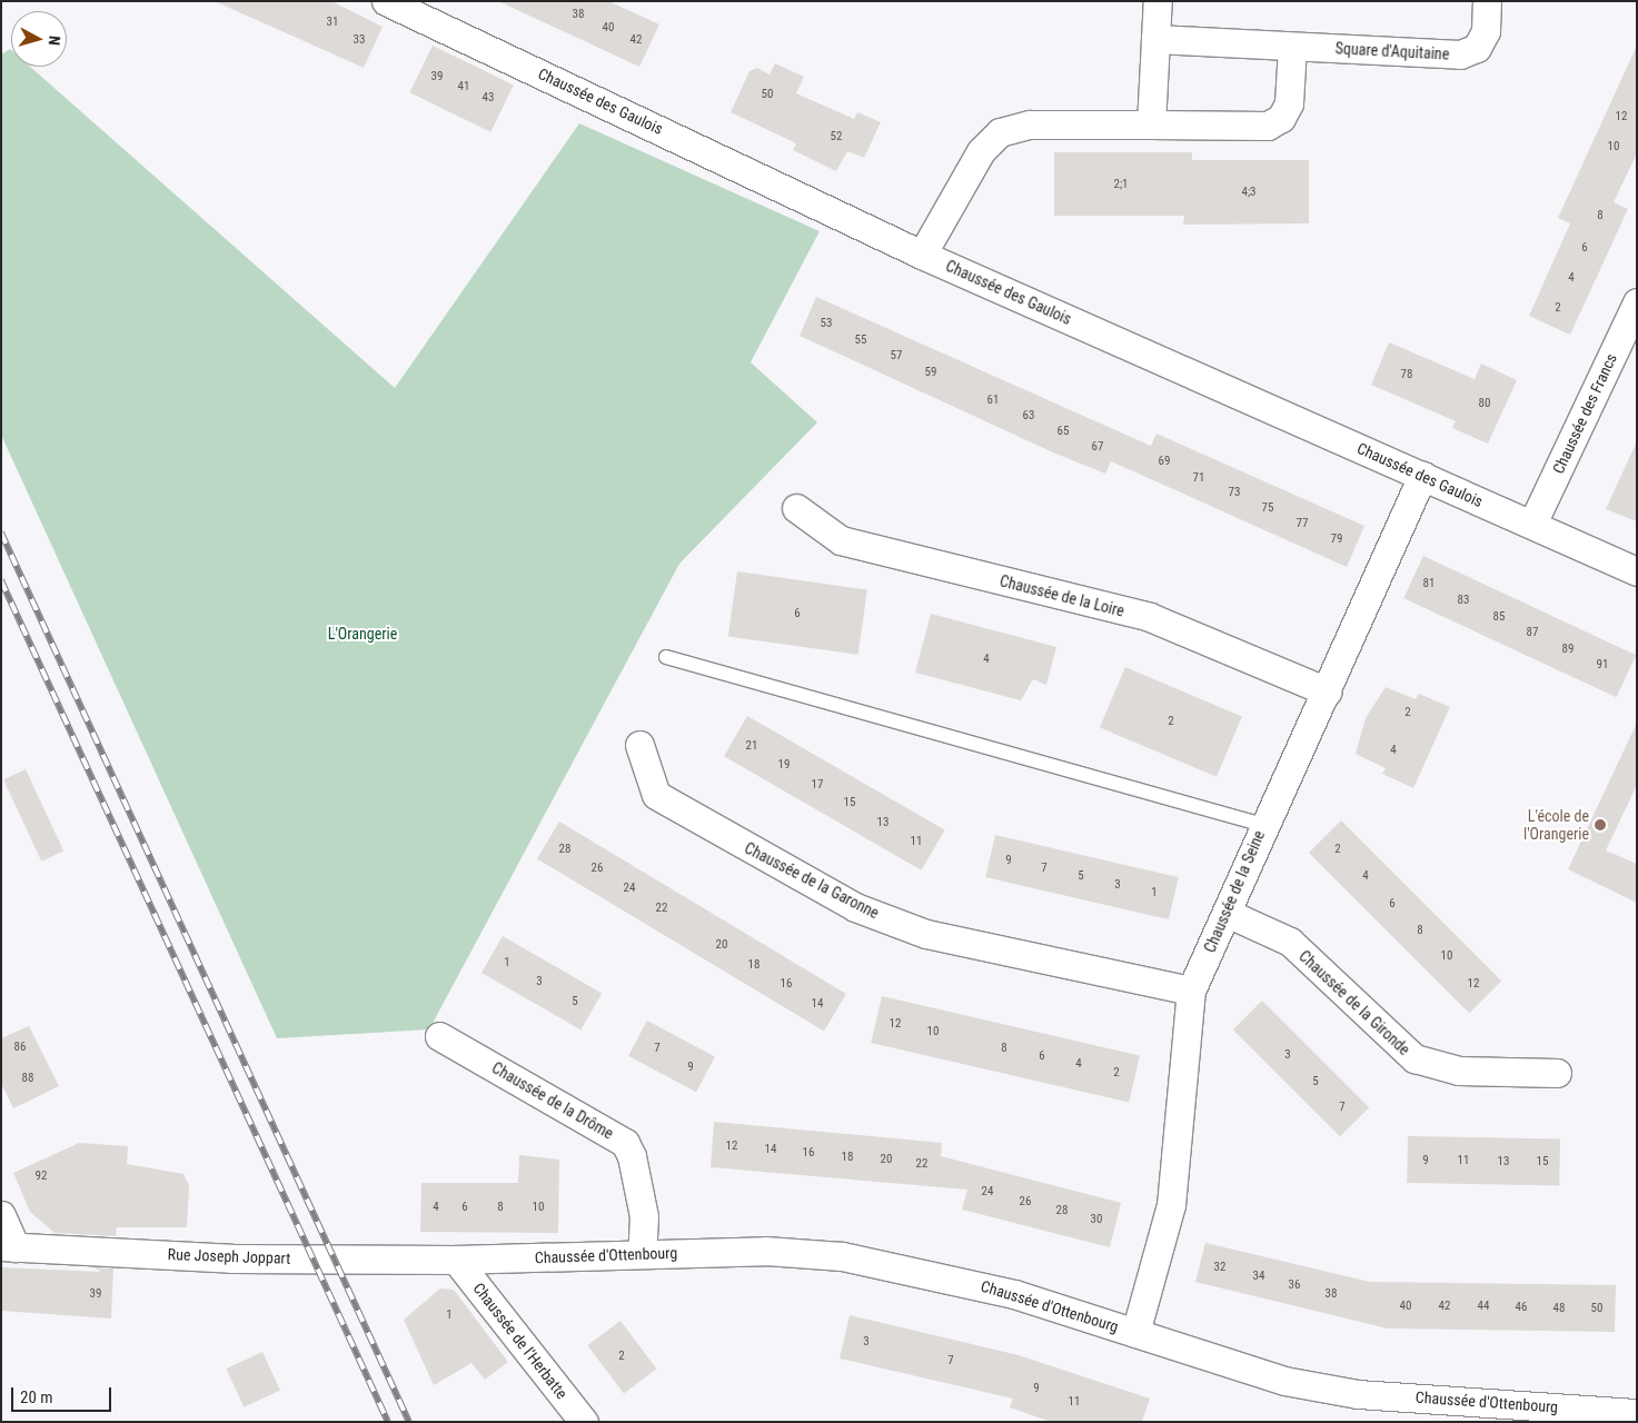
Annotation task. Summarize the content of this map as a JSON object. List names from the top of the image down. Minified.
{"streets":{"street":["Square d'Aquitaine","Chaussée des Gaulois","Chaussée des Francs","Chaussée de la Loire","Chaussée de la Garonne","Chaussée de la Seine","Chaussée de la Gironde","Chaussée de la Drôme","Chaussée d'Ottenbourg","Rue Joseph Joppart","Chaussée de l'Herbatte"]},"crossings":[["Chaussée des Gaulois","Chaussée des Francs"],["Chaussée des Gaulois","Chaussée de la Seine"],["Chaussée de la Loire","Chaussée de la Seine"],["Chaussée de la Garonne","Chaussée de la Seine"],["Chaussée de la Seine","Chaussée de la Gironde"],["Chaussée de la Seine","Chaussée d'Ottenbourg"],["Chaussée de la Drôme","Chaussée d'Ottenbourg"],["Chaussée d'Ottenbourg","Rue Joseph Joppart"],["Chaussée d'Ottenbourg","Chaussée de l'Herbatte"],["Rue Joseph Joppart","Chaussée de l'Herbatte"]],"parks":["L'Orangerie"],"places":["L'école de l'Orangerie"],"house_numbers":["38","31","40","33","42","39","41","50","43","12","52","10","2;1","4;3","8","6","4","2","53","55","57","59","78","61","80","63","65","67","69","71","73","75","77","79","81","83","6","85","87","89","4","91","2","2","21","4","19","17","15","13","11","28","2","9","26","7","5","4","3","24","1","6","22","8","20","10","1","18","3","16","12","5","14","12","10","86","7","8","3","6","4","9","2","88","5","7","12","14","16","18","20","9","11","13","15","22","92","24","26","4","6","8","10","28","30","32","34","36","39","38","40","42","44","46","48","50","1","3","2","7","9","11"],"scale_bar":"20 m","north":"right"}
